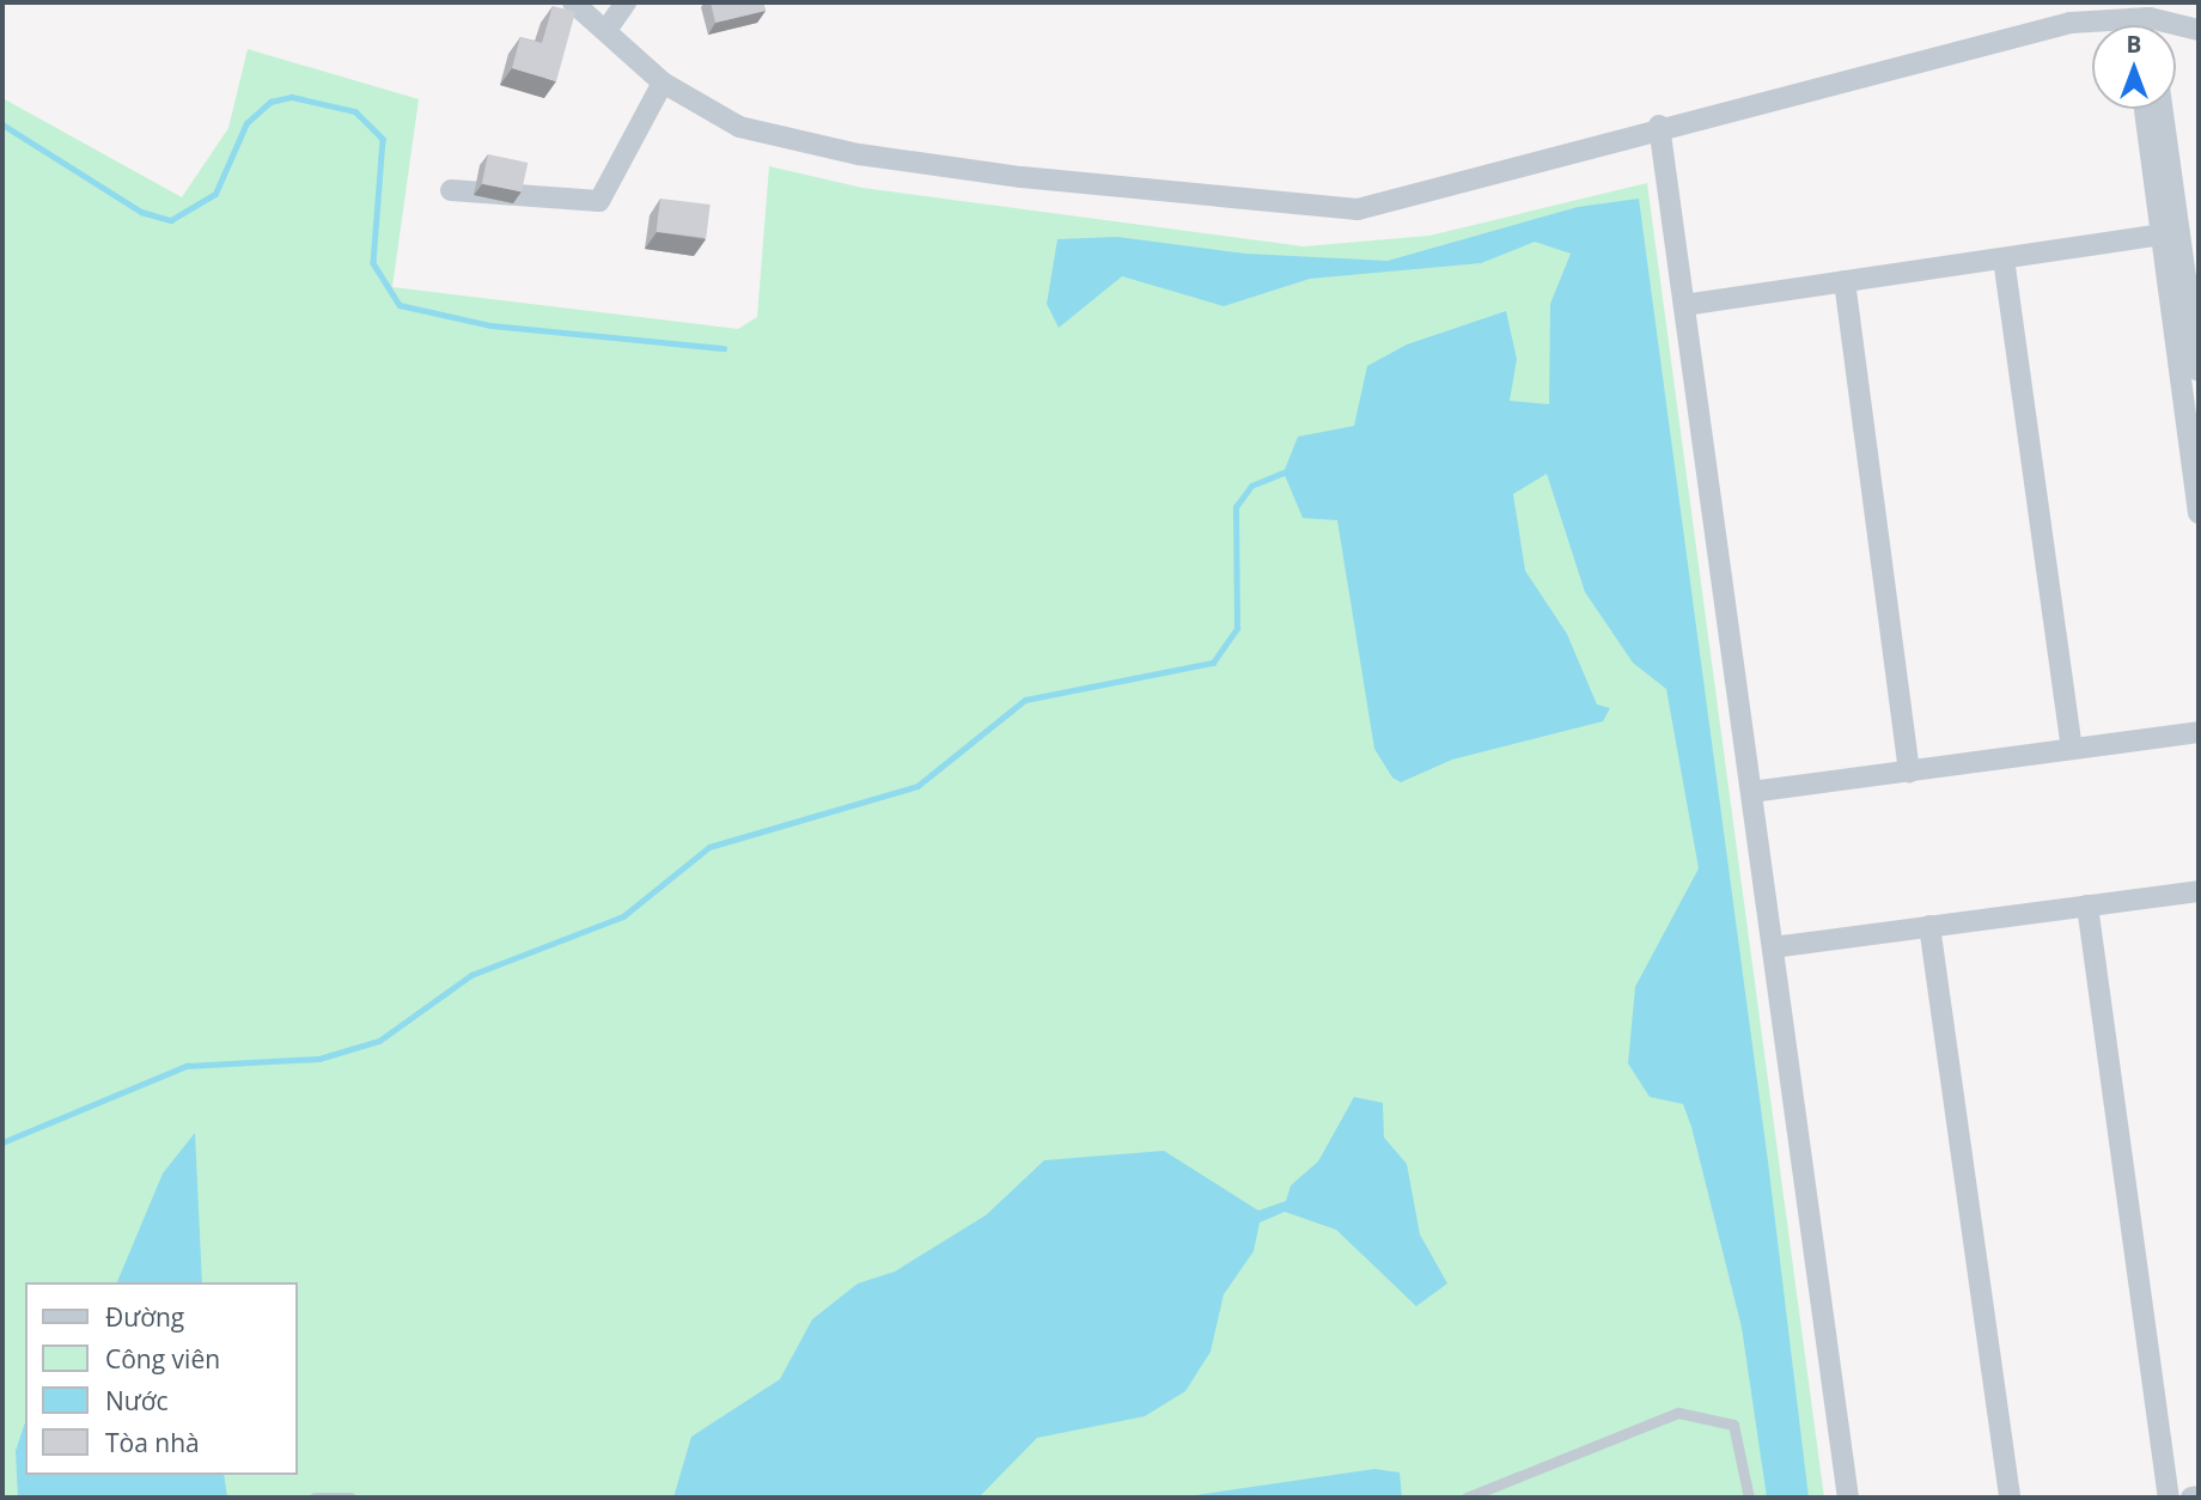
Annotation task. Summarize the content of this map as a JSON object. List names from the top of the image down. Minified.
{"legend":["Đường","Công viên","Nước","Tòa nhà"],"north":"top"}
